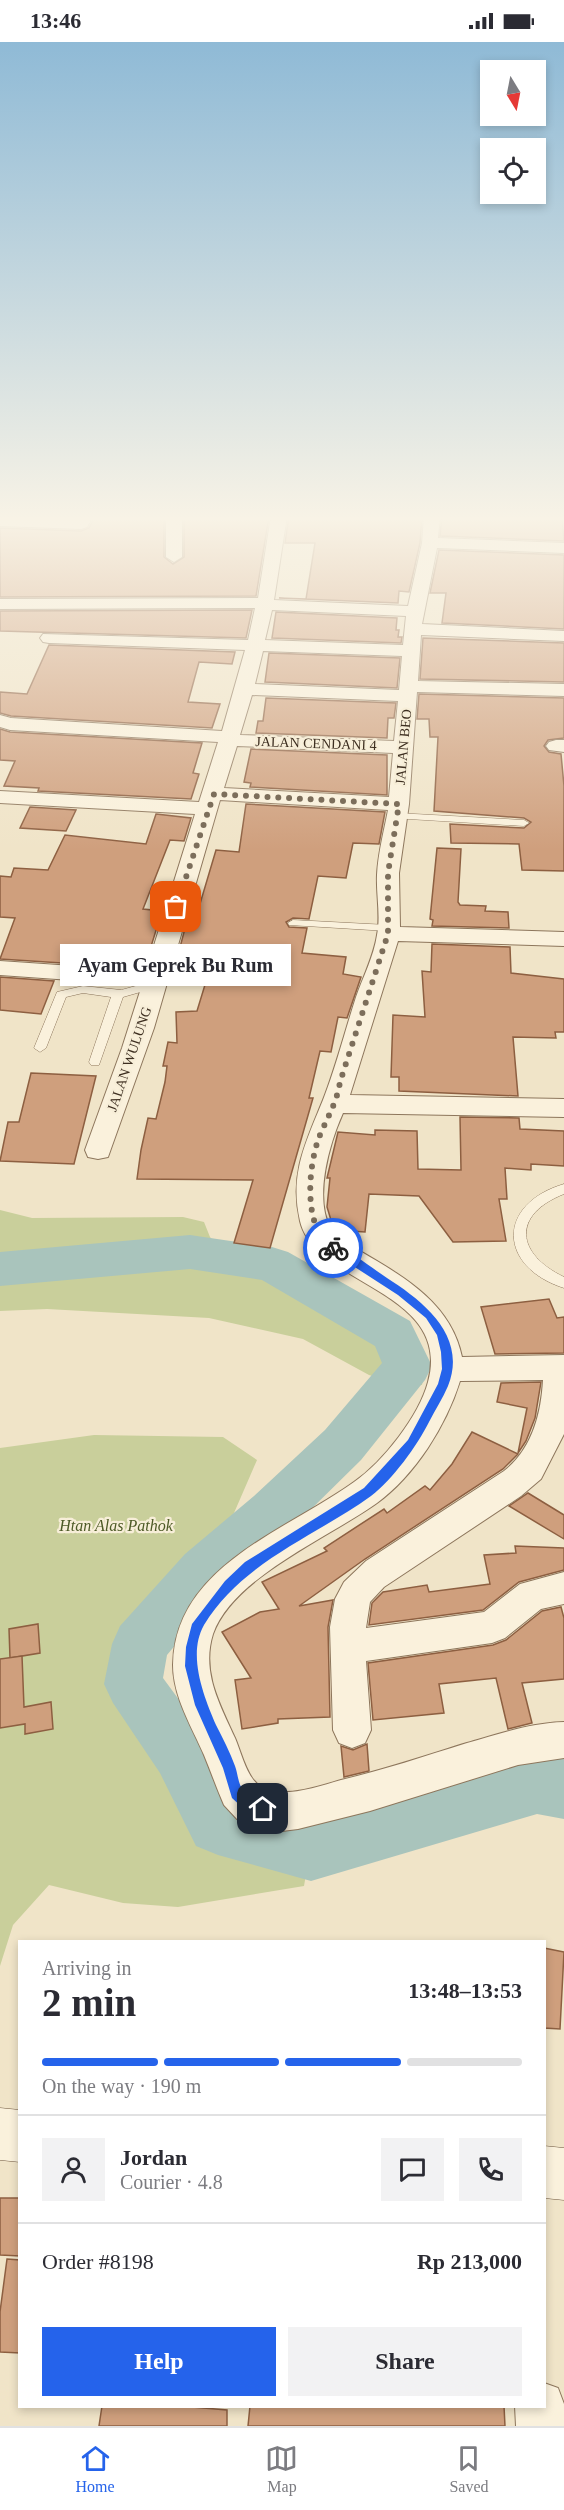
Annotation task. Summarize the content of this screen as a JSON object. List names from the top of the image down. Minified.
{"streets":{"street":["JALAN CENDANI 4","JALAN BEO","JALAN WULUNG"]},"crossings":[["JALAN CENDANI 4","JALAN BEO"],["JALAN CENDANI 4","JALAN WULUNG"]],"parks":["Htan Alas Pathok"],"places":["Ayam Geprek Bu Rum"],"north":"bottom","page":{"status":"13:46","bubble":"Ayam Geprek Bu Rum","heading":["2 min","Arriving in","13:48–13:53"],"panel":["Jordan","Courier · 4.8","Order #8198","Rp 213,000"],"bar":"On the way · 190 m","buttons":["Help","Share"],"tabs":["Home","Map","Saved"]}}
